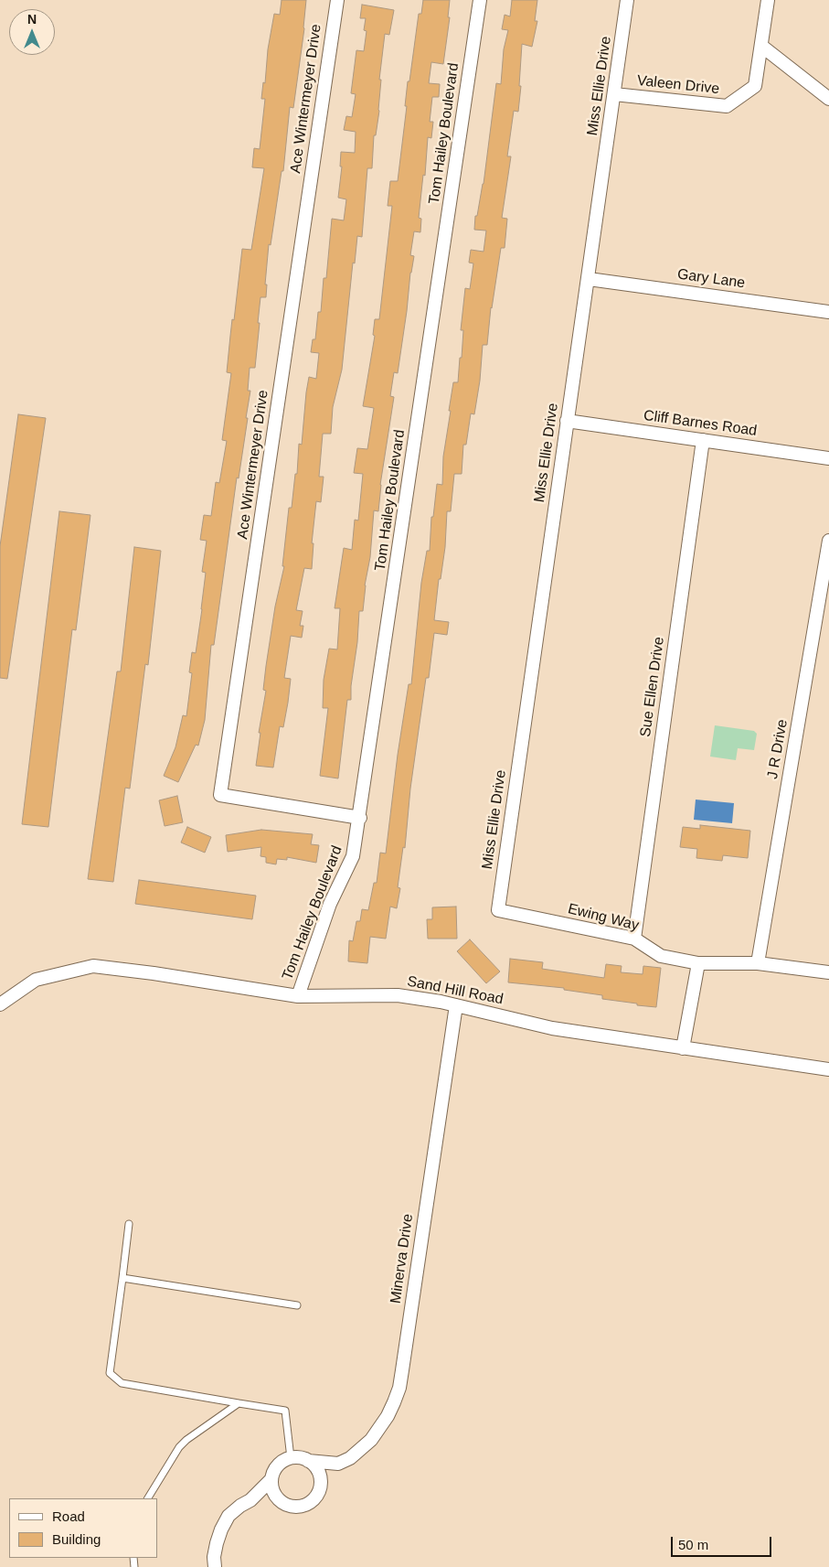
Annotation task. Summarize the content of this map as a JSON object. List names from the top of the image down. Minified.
{"streets":{"street":["Valeen Drive","Miss Ellie Drive","Ace Wintermeyer Drive","Tom Hailey Boulevard","Gary Lane","Cliff Barnes Road","Sue Ellen Drive","J R Drive","Ewing Way","Sand Hill Road","Minerva Drive"]},"crossings":[["Valeen Drive","Miss Ellie Drive"],["Miss Ellie Drive","Gary Lane"],["Miss Ellie Drive","Cliff Barnes Road"],["Miss Ellie Drive","Ewing Way"],["Ace Wintermeyer Drive","Tom Hailey Boulevard"],["Tom Hailey Boulevard","Sand Hill Road"],["Cliff Barnes Road","Sue Ellen Drive"],["Sue Ellen Drive","Ewing Way"],["J R Drive","Ewing Way"],["Sand Hill Road","Minerva Drive"]],"legend":["Road","Building"],"scale_bar":"50 m","north":"top"}
